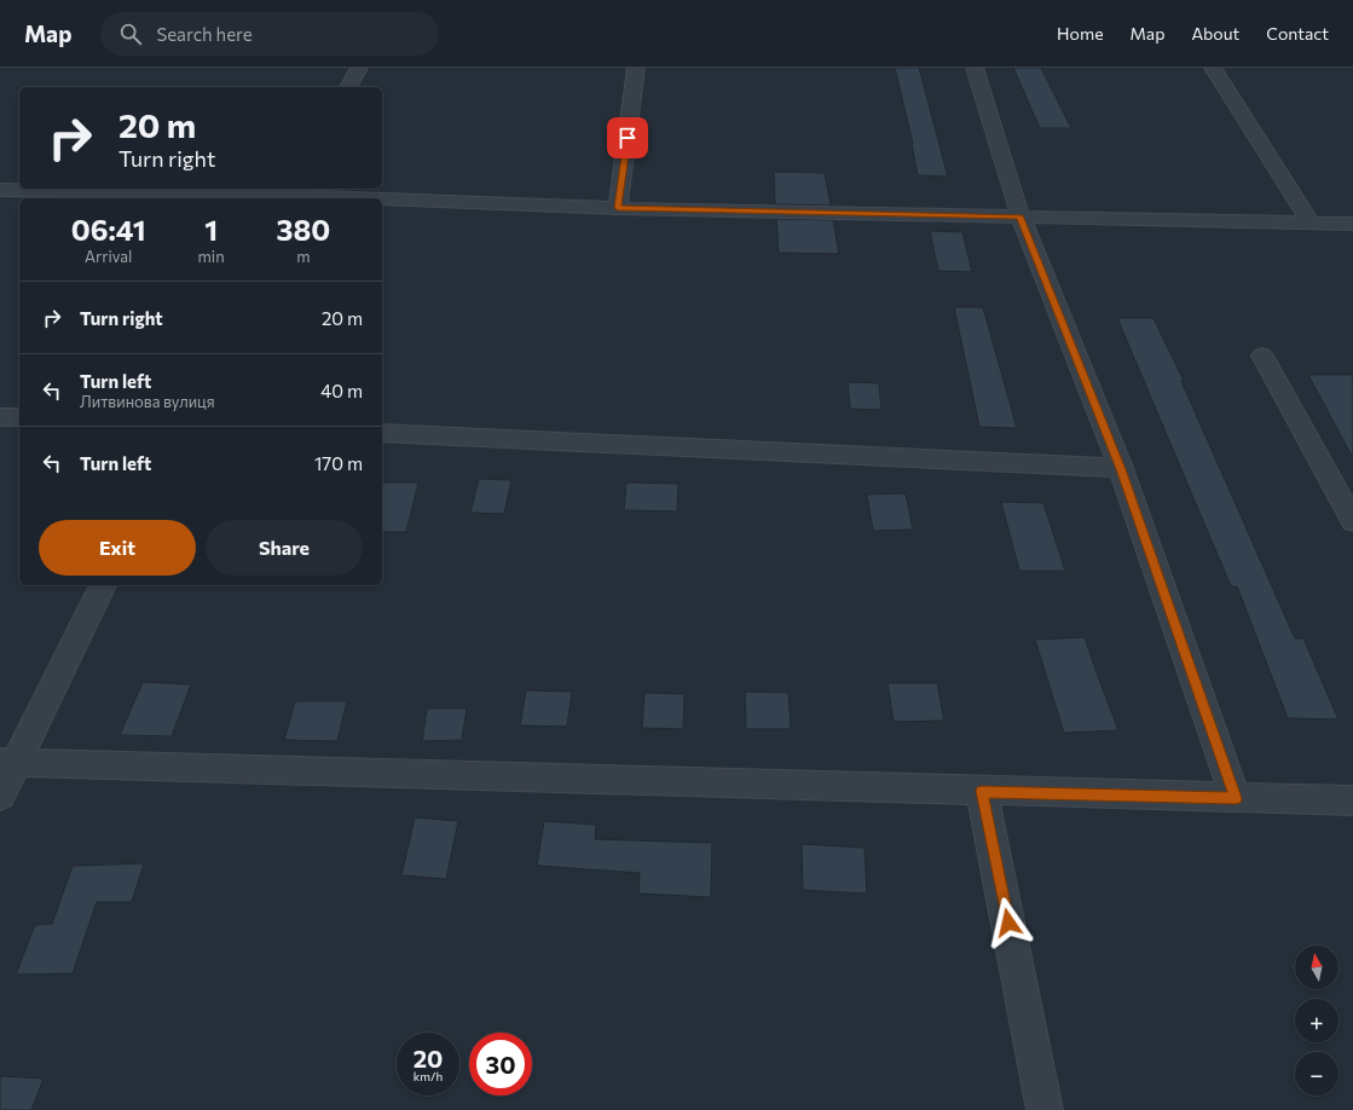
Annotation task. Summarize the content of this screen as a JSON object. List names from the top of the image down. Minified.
{"north":"top","page":{"header":"Map","search":"Search here","nav":["Home","Map","About","Contact"],"turn":["20 m","Turn right"],"eta":["06:41","Arrival","1","min","380","m"],"list":[{"name":"Turn right","value":"20 m"},{"name":"Turn left","note":"Литвинова вулиця","value":"40 m"},{"name":"Turn left","value":"170 m"}],"buttons":["Exit","Share"],"map_buttons":["+","−"],"speed":"20 km/h","limit":"30"}}
